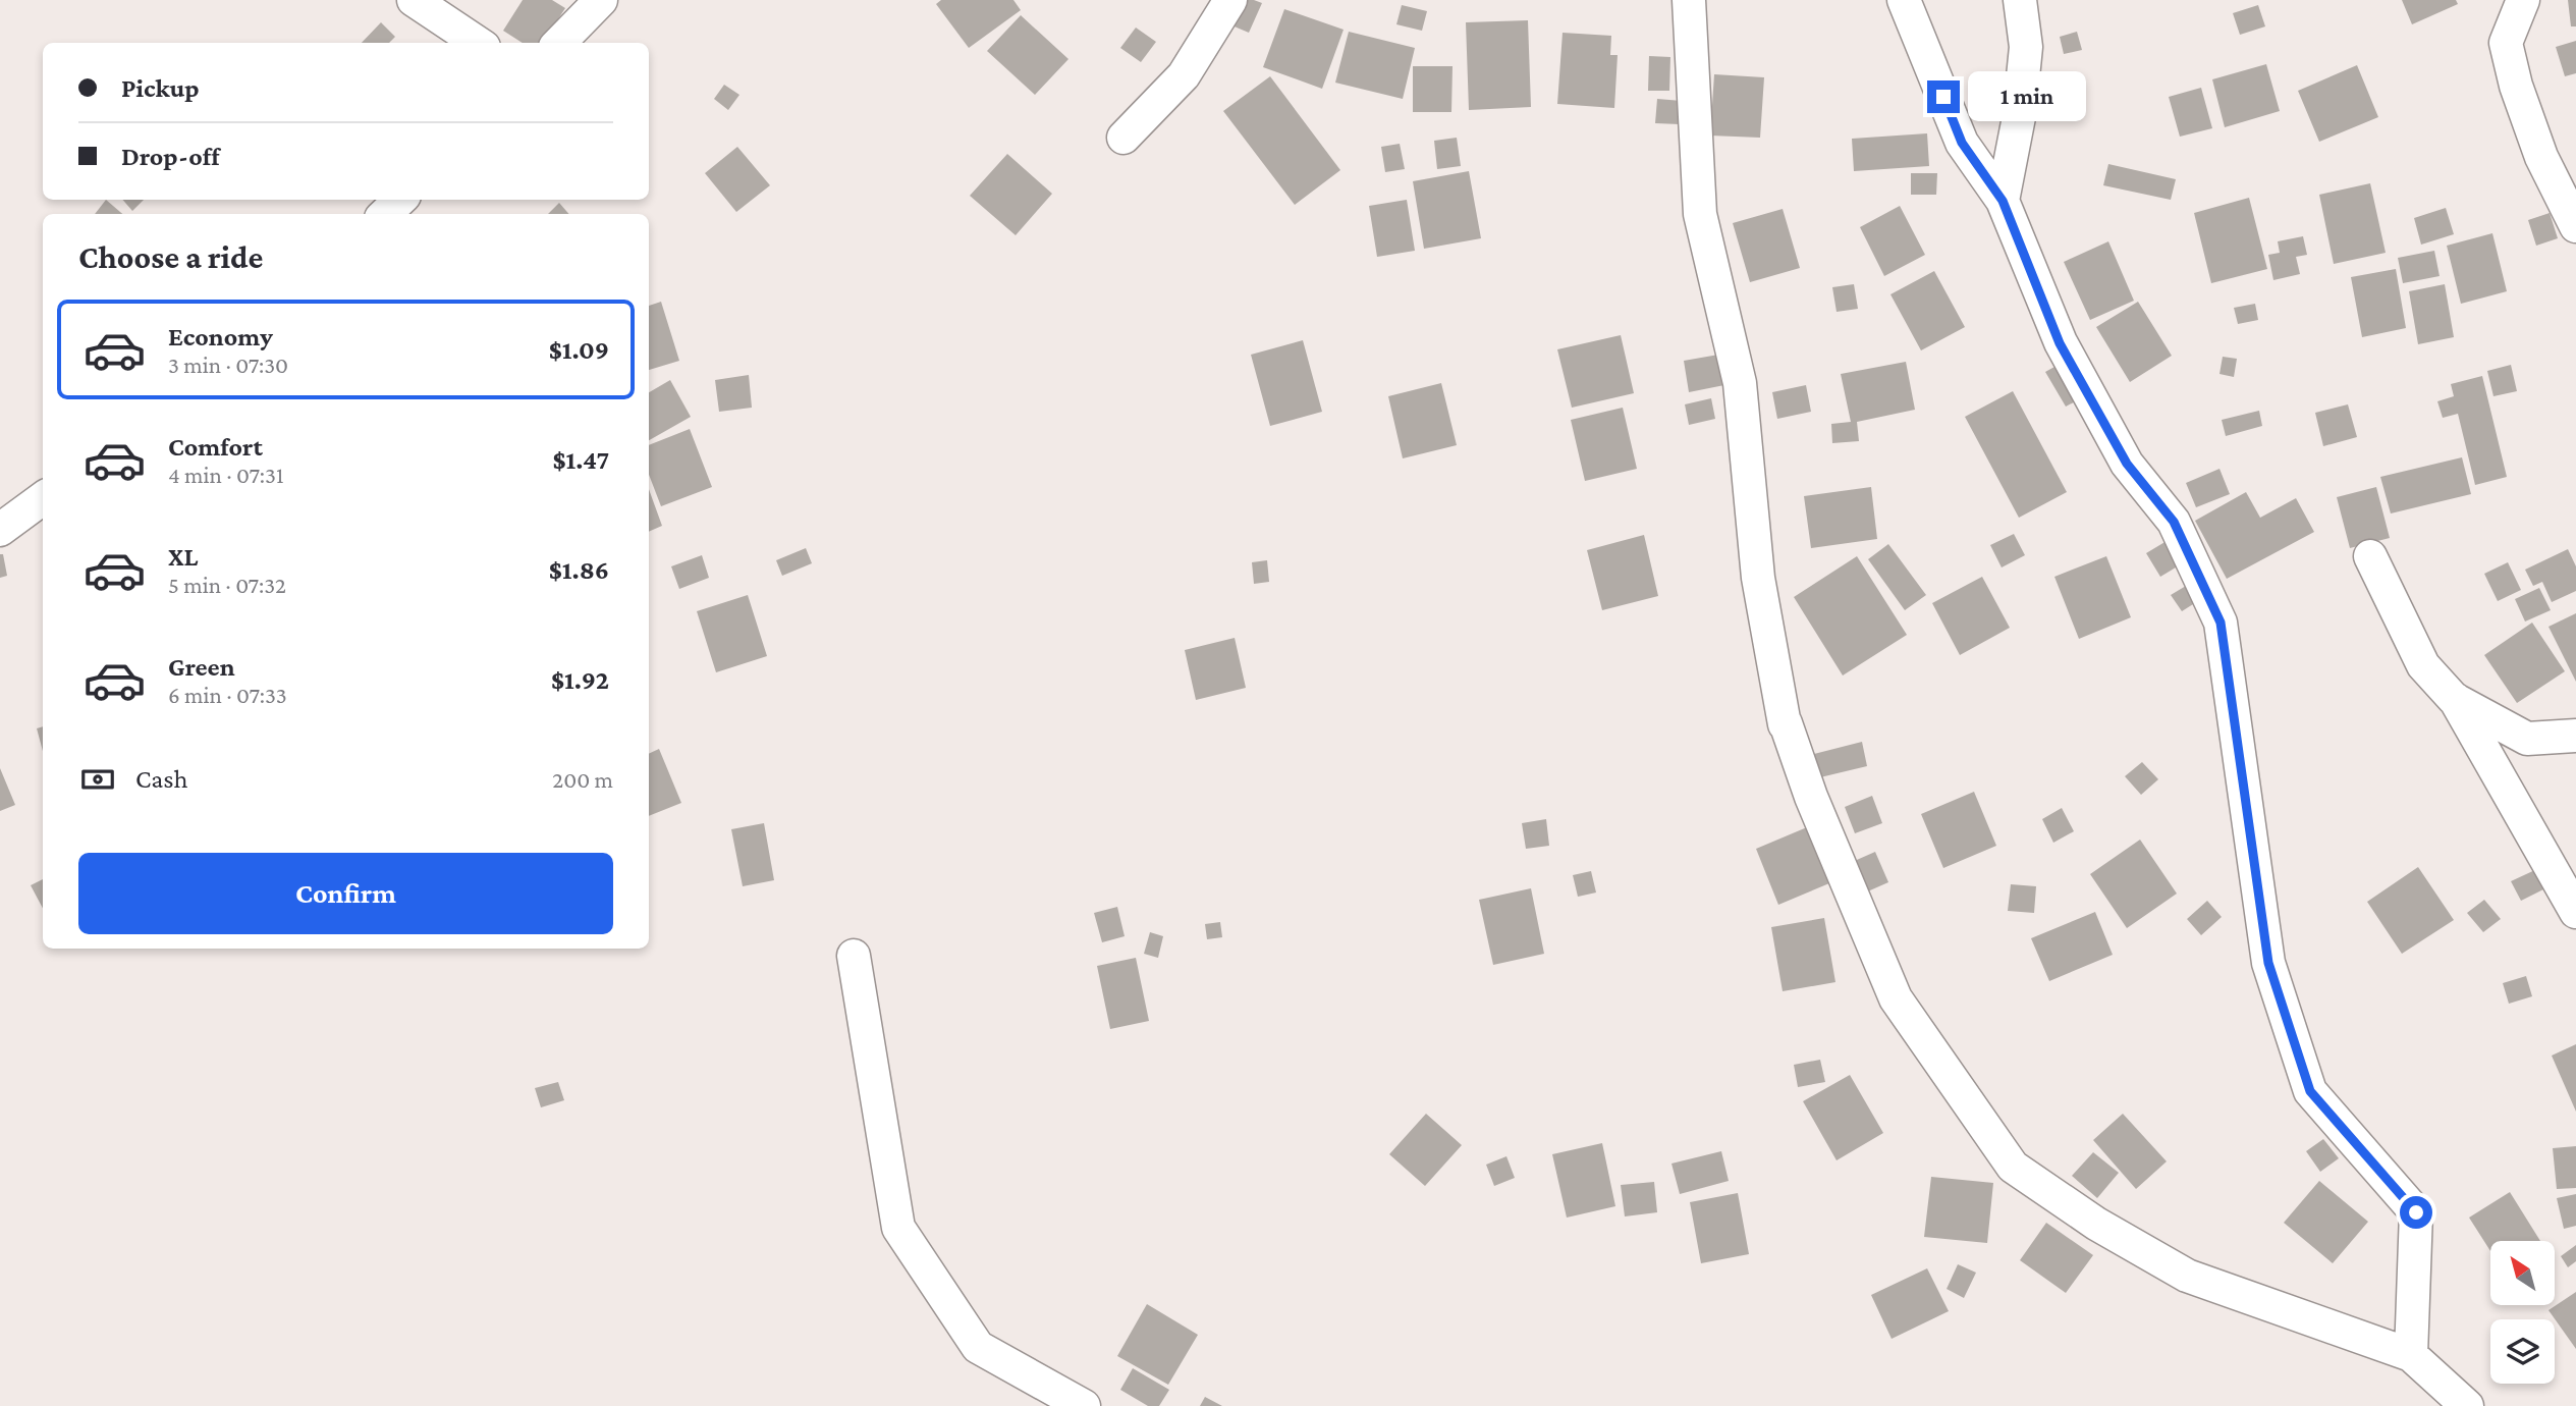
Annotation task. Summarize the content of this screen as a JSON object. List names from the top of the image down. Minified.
{"north":"top left","page":{"banner":["Pickup","Drop-off"],"bubble":"1 min","heading":"Choose a ride","list":[{"name":"Economy","note":"3 min · 07:30","value":"$1.09"},{"name":"Comfort","note":"4 min · 07:31","value":"$1.47"},{"name":"XL","note":"5 min · 07:32","value":"$1.86"},{"name":"Green","note":"6 min · 07:33","value":"$1.92"}],"pay":["Cash","200 m"],"buttons":"Confirm"}}
